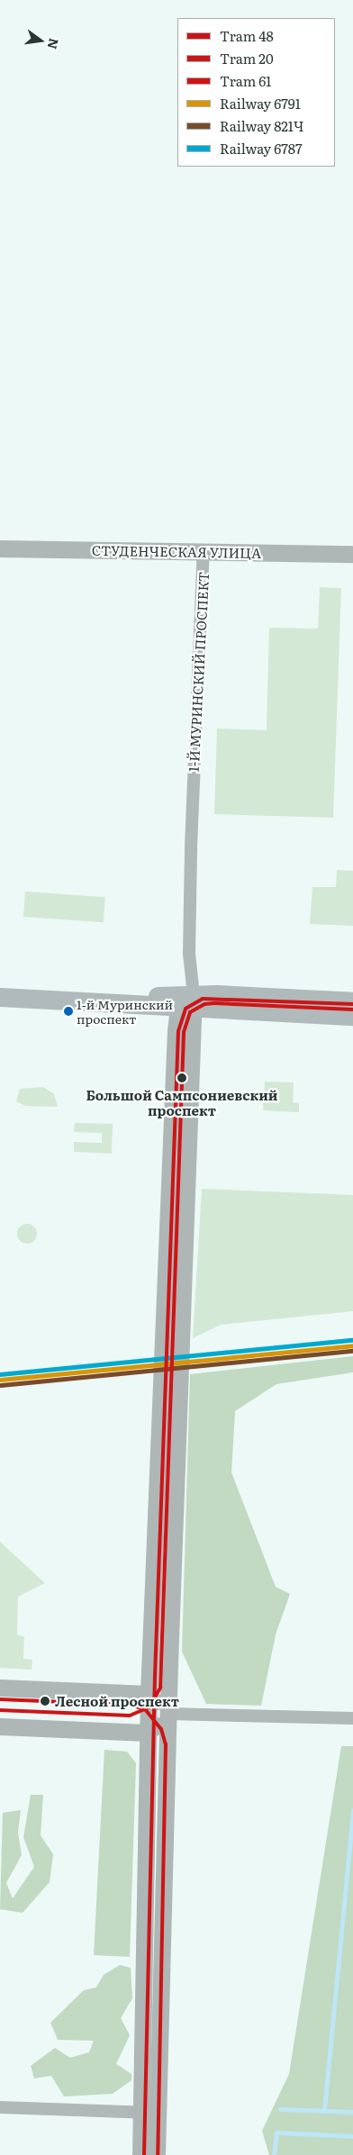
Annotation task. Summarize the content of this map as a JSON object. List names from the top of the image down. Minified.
{"streets":{"main road":["СТУДЕНЧЕСКАЯ УЛИЦА","1-Й МУРИНСКИЙ ПРОСПЕКТ"]},"crossings":[["СТУДЕНЧЕСКАЯ УЛИЦА","1-Й МУРИНСКИЙ ПРОСПЕКТ"]],"places":["1-й Муринский проспект","Большой Сампсониевский проспект","Лесной проспект"],"lines":["tram line 48","tram line 20","rail line 6787","rail line 6791","rail line 821Ч","tram line 61"],"legend":["Tram 48","Tram 20","Tram 61","Railway 6791","Railway 821Ч","Railway 6787"],"north":"right"}
